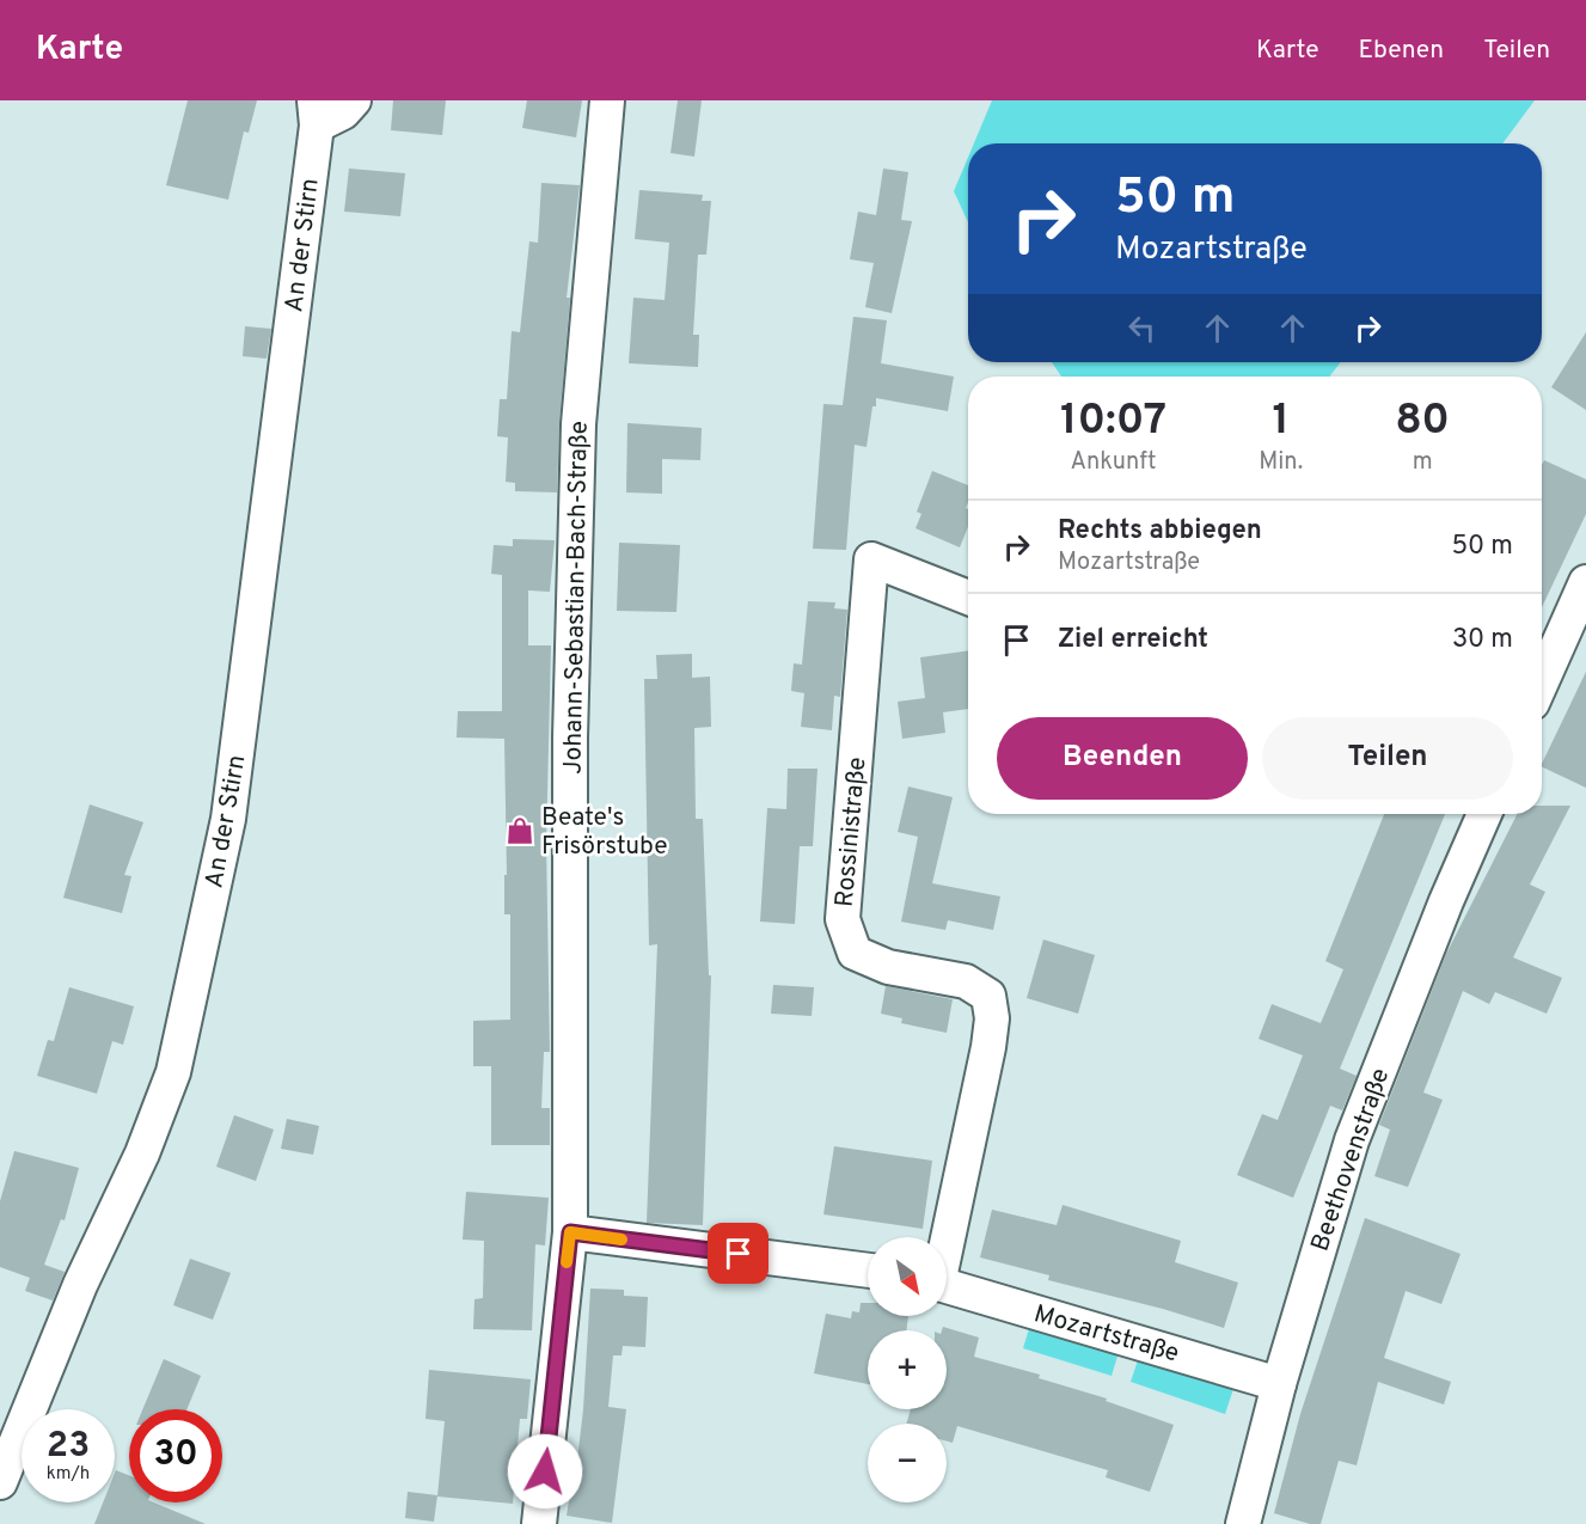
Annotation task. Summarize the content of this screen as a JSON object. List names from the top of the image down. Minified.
{"streets":{"street":["An der Stirn","Johann-Sebastian-Bach-Straße","Rossinistraße","Beethovenstraße","Mozartstraße"]},"crossings":[["Beethovenstraße","Mozartstraße"]],"places":{"shop":["Beate's Frisörstube"]},"north":"bottom right","page":{"header":"Karte","nav":["Karte","Ebenen","Teilen"],"turn":["50 m","Mozartstraße"],"eta":["10:07","Ankunft","1","Min.","80","m"],"list":[{"name":"Rechts abbiegen","note":"Mozartstraße","value":"50 m"},{"name":"Ziel erreicht","value":"30 m"}],"buttons":["Beenden","Teilen"],"map_buttons":["+","−"],"speed":"23 km/h","limit":"30"}}
